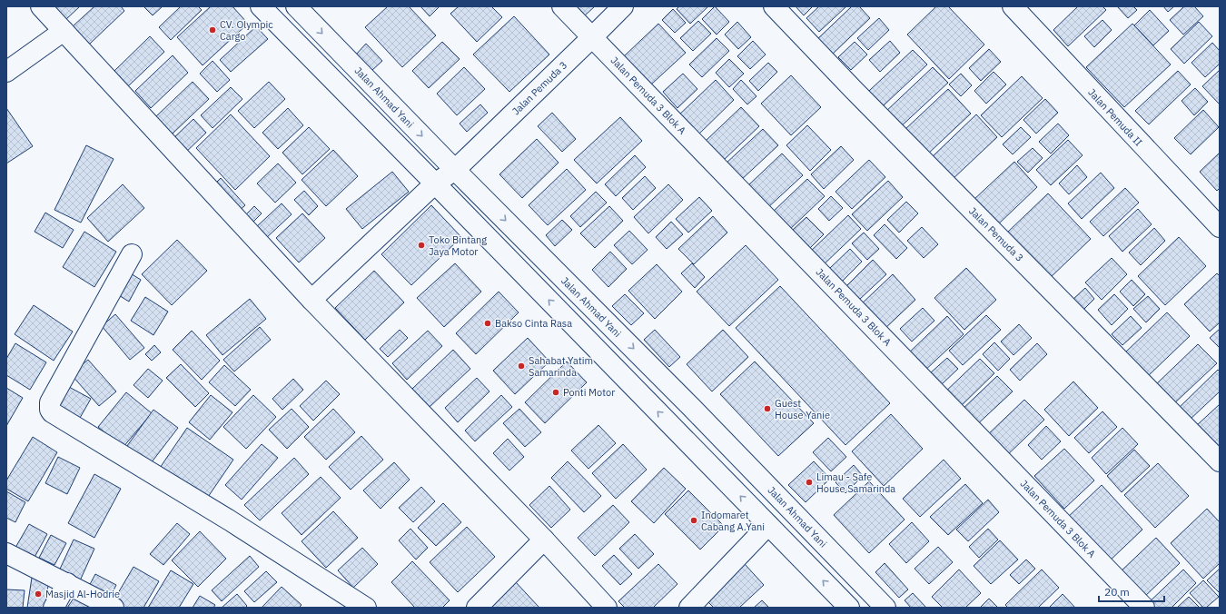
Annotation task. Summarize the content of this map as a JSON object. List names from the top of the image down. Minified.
{"streets":{"street":["Jalan Pemuda 3","Jalan Pemuda 3 Blok A","Jalan Ahmad Yani","Jalan Pemuda II"]},"crossings":[["Jalan Pemuda 3","Jalan Pemuda 3 Blok A"],["Jalan Pemuda 3","Jalan Ahmad Yani"]],"places":["CV. Olympic Cargo","Toko Bintang Jaya Motor","Bakso Cinta Rasa","Sahabat Yatim Samarinda","Ponti Motor","Guest House Yanie","Limau - Safe House Samarinda","Indomaret Cabang A.Yani","Masjid Al-Hodrie"],"scale_bar":"20 m"}
